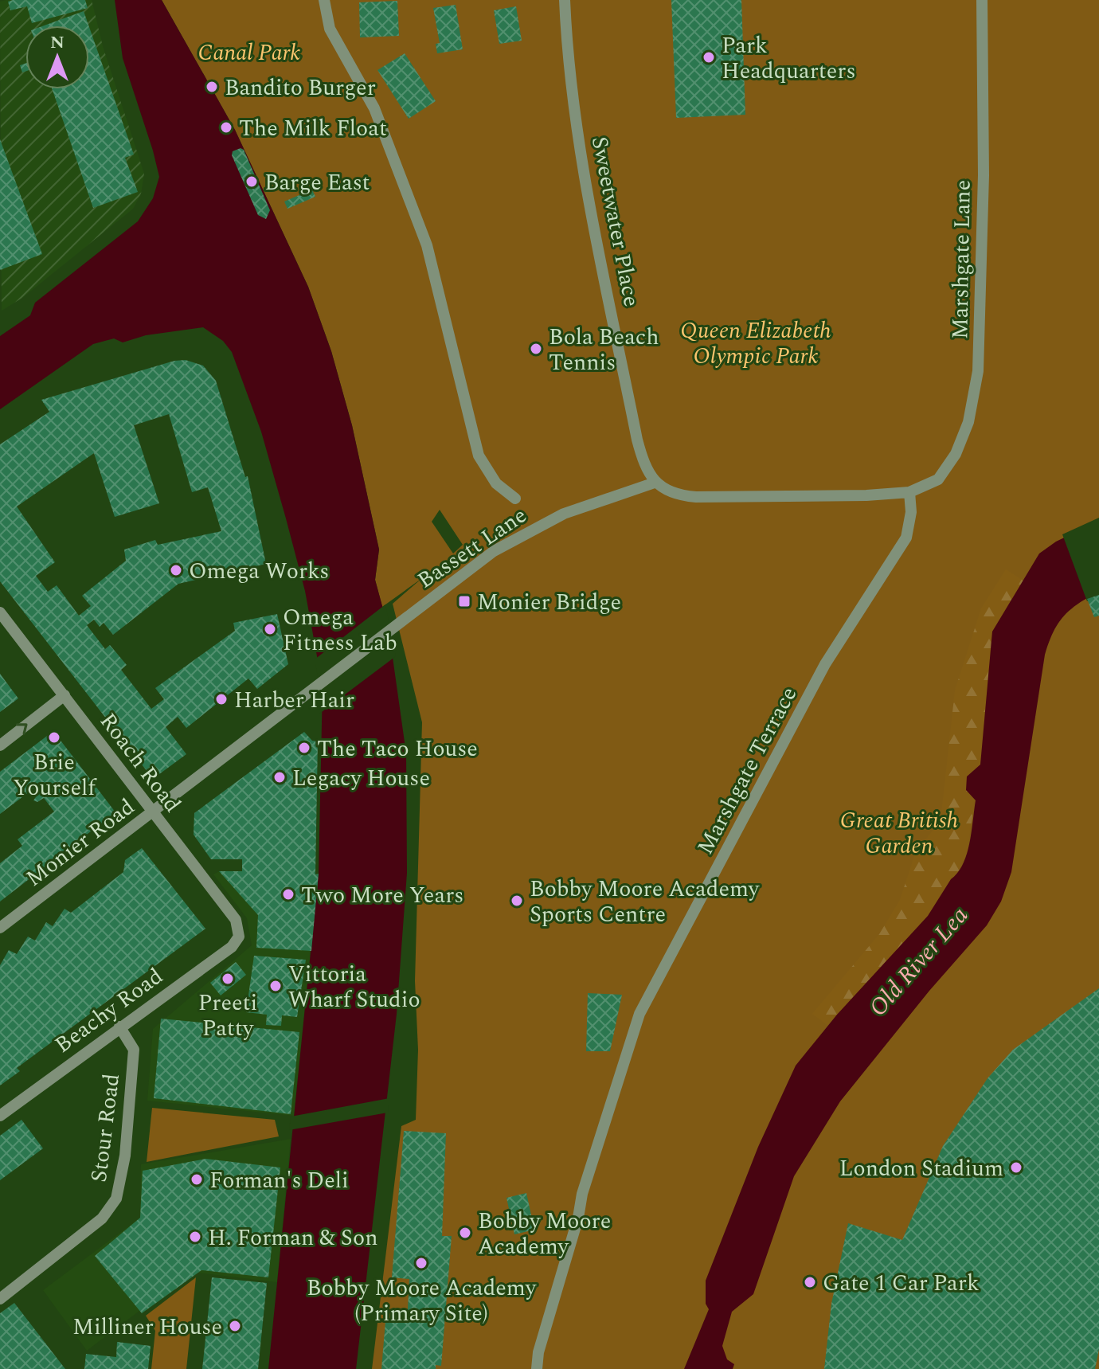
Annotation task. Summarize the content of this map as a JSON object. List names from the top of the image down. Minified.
{"streets":{"street":["Sweetwater Place","Marshgate Lane","Bassett Lane","Roach Road","Marshgate Terrace","Monier Road","Beachy Road","Stour Road"]},"crossings":[["Sweetwater Place","Bassett Lane"],["Marshgate Lane","Marshgate Terrace"],["Bassett Lane","Roach Road"],["Bassett Lane","Monier Road"],["Roach Road","Monier Road"],["Roach Road","Beachy Road"],["Beachy Road","Stour Road"]],"water":["Old River Lea"],"parks":["Canal Park","Queen Elizabeth Olympic Park","Great British Garden"],"places":{"other":["Park Headquarters","Bandito Burger","The Milk Float","Barge East","Bola Beach Tennis","Omega Works","Omega Fitness Lab","Harber Hair","Brie Yourself","The Taco House","Legacy House","Two More Years","Bobby Moore Academy Sports Centre","Preeti Patty","Vittoria Wharf Studio","London Stadium","Forman's Deli","Bobby Moore Academy","H. Forman & Son","Bobby Moore Academy (Primary Site)","Gate 1 Car Park","Milliner House"],"transit":["Monier Bridge"]},"north":"top"}
